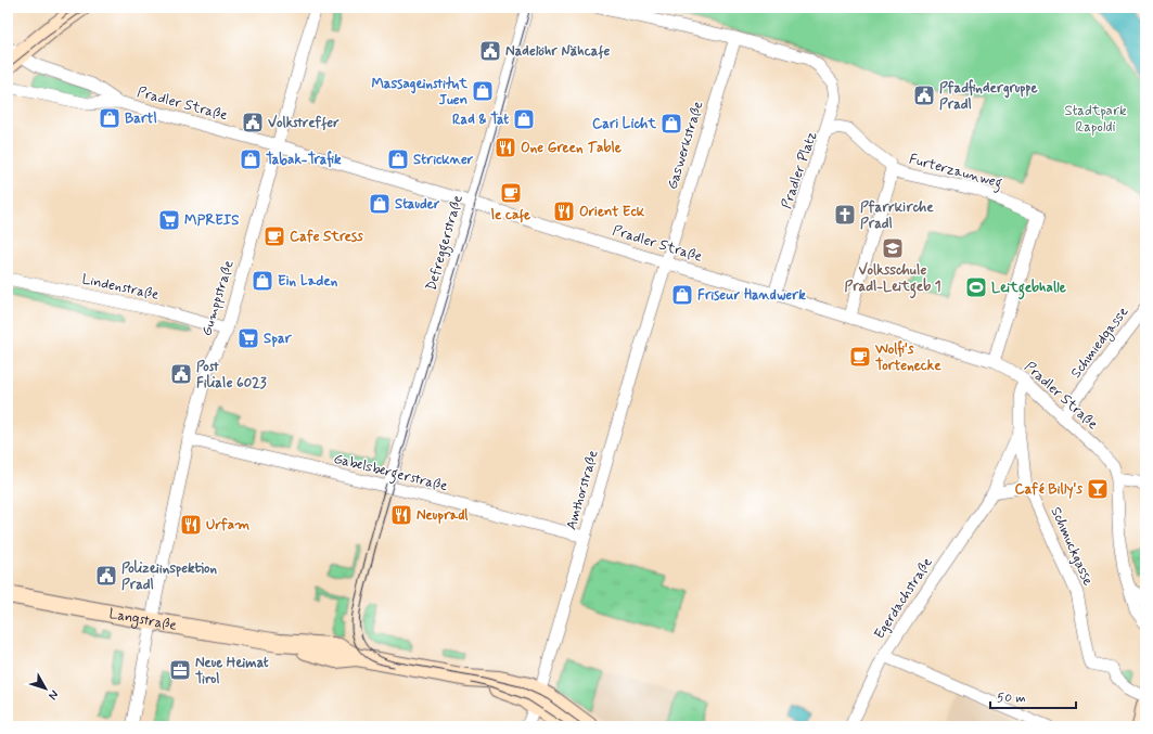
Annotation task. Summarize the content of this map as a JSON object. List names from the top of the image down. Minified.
{"streets":{"street":["Pradler Straße","Gaswerkstraße","Pradler Platz","Furterzaunweg","Defreggerstraße","Lindenstraße","Gumppstraße","Schmiedgasse","Gabelsbergerstraße","Amthorstraße","Schmuckgasse","Egerdachstraße","Langstraße"]},"crossings":[["Pradler Straße","Gaswerkstraße"],["Pradler Straße","Pradler Platz"],["Pradler Straße","Furterzaunweg"],["Pradler Straße","Defreggerstraße"],["Pradler Straße","Gumppstraße"],["Pradler Straße","Schmiedgasse"],["Pradler Straße","Amthorstraße"],["Pradler Straße","Egerdachstraße"],["Gaswerkstraße","Amthorstraße"],["Pradler Platz","Furterzaunweg"],["Defreggerstraße","Gabelsbergerstraße"],["Lindenstraße","Gumppstraße"],["Gumppstraße","Gabelsbergerstraße"],["Gumppstraße","Langstraße"],["Gabelsbergerstraße","Amthorstraße"],["Amthorstraße","Langstraße"],["Schmuckgasse","Egerdachstraße"]],"parks":["Stadtpark Rapoldi"],"places":{"public building":["Nadelöhr Nähcafe","Pfadfindergruppe Pradl","Volkstreffer","Post Filiale 6023","Polizeiinspektion Pradl"],"shop":["Massageinstitut Juen","Bartl","Rad & Tat","Cari Licht","Tabak-Trafik","Strickner","Stauder","Ein Laden","Friseur Handwerk"],"restaurant":["One Green Table","Orient Eck","Neupradl","Urfam"],"cafe":["le cafe","Cafe Stress","Wolfi's Tortenecke"],"church":["Pfarrkirche Pradl"],"supermarket":["MPREIS","Spar"],"school or university":["Volksschule Pradl-Leitgeb 1"],"sports":["Leitgebhalle"],"bar":["Café Billy's"],"office":["Neue Heimat Tirol"]},"scale_bar":"50 m","north":"bottom right"}
